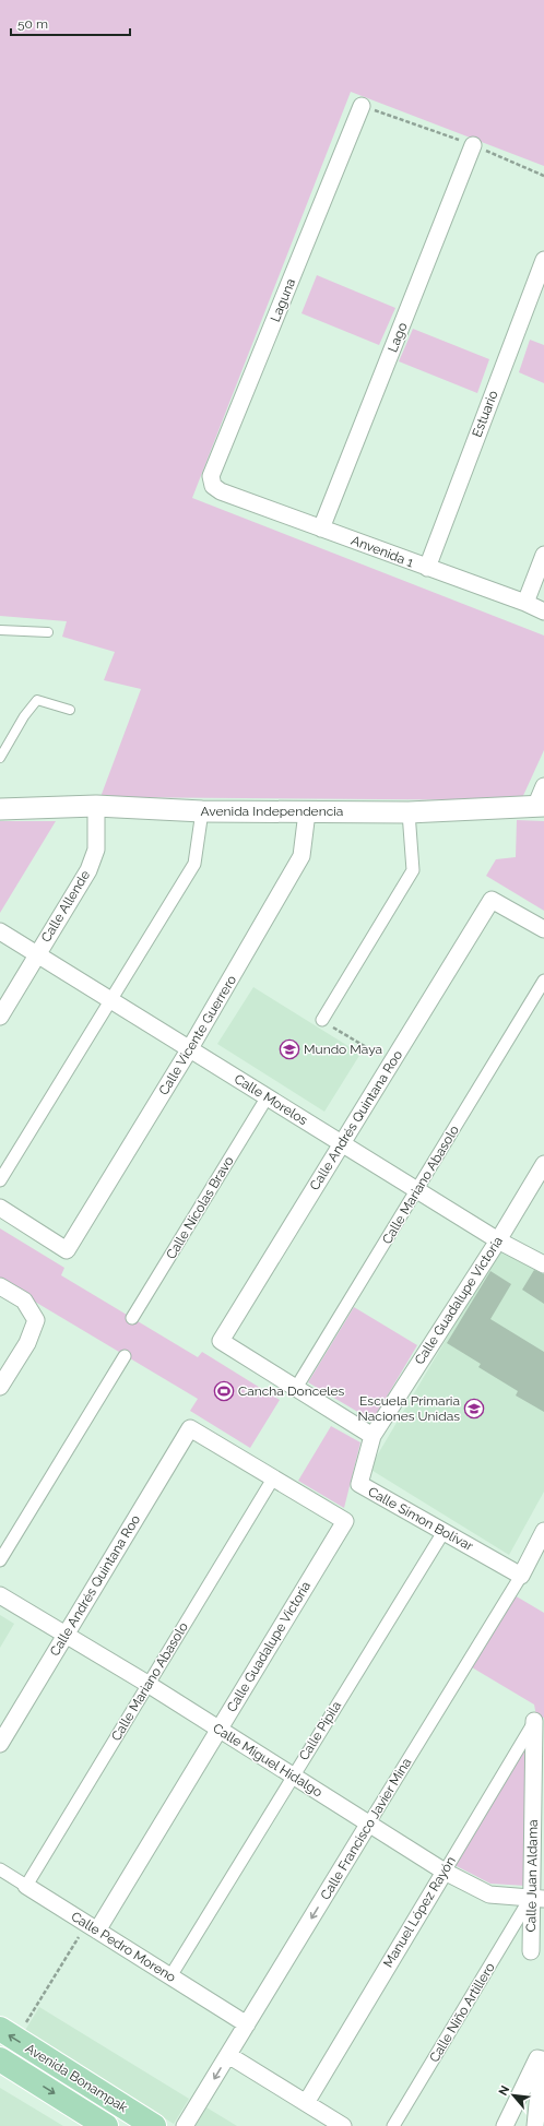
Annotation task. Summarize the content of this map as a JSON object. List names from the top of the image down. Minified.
{"streets":{"main road":["Avenida Bonampak"],"street":["Laguna","Lago","Estuario","Anvenida 1","Avenida Independencia","Calle Allende","Calle Vicente Guerrero","Calle Morelos","Calle Andrés Quintana Roo","Calle Mariano Abasolo","Calle Nicolas Bravo","Calle Guadalupe Victoria","Calle Simon Bolivar","Calle Pípila","Calle Miguel Hidalgo","Calle Francisco Javier Mina","Calle Juan Aldama","Manuel López Rayón","Calle Pedro Moreno","Calle Niño Artillero"]},"crossings":[["Laguna","Anvenida 1"],["Lago","Anvenida 1"],["Estuario","Anvenida 1"],["Avenida Independencia","Calle Allende"],["Avenida Independencia","Calle Vicente Guerrero"],["Calle Allende","Calle Morelos"],["Calle Vicente Guerrero","Calle Morelos"],["Calle Morelos","Calle Andrés Quintana Roo"],["Calle Morelos","Calle Mariano Abasolo"],["Calle Morelos","Calle Nicolas Bravo"],["Calle Morelos","Calle Guadalupe Victoria"],["Calle Andrés Quintana Roo","Calle Mariano Abasolo"],["Calle Andrés Quintana Roo","Calle Guadalupe Victoria"],["Calle Andrés Quintana Roo","Calle Miguel Hidalgo"],["Calle Mariano Abasolo","Calle Guadalupe Victoria"],["Calle Mariano Abasolo","Calle Miguel Hidalgo"],["Calle Mariano Abasolo","Calle Pedro Moreno"],["Calle Guadalupe Victoria","Calle Simon Bolivar"],["Calle Guadalupe Victoria","Calle Miguel Hidalgo"],["Calle Guadalupe Victoria","Calle Pedro Moreno"],["Calle Simon Bolivar","Calle Pípila"],["Calle Simon Bolivar","Calle Francisco Javier Mina"],["Calle Pípila","Calle Miguel Hidalgo"],["Calle Pípila","Calle Pedro Moreno"],["Calle Miguel Hidalgo","Calle Francisco Javier Mina"],["Calle Miguel Hidalgo","Calle Juan Aldama"],["Calle Miguel Hidalgo","Manuel López Rayón"],["Calle Miguel Hidalgo","Calle Niño Artillero"],["Calle Francisco Javier Mina","Calle Pedro Moreno"],["Calle Juan Aldama","Manuel López Rayón"],["Calle Juan Aldama","Calle Niño Artillero"]],"one_way":["Calle Francisco Javier Mina"],"places":{"school or university":["Mundo Maya","Escuela Primaria Naciones Unidas"],"sports":["Cancha Donceles"]},"scale_bar":"50 m","north":"top left"}
